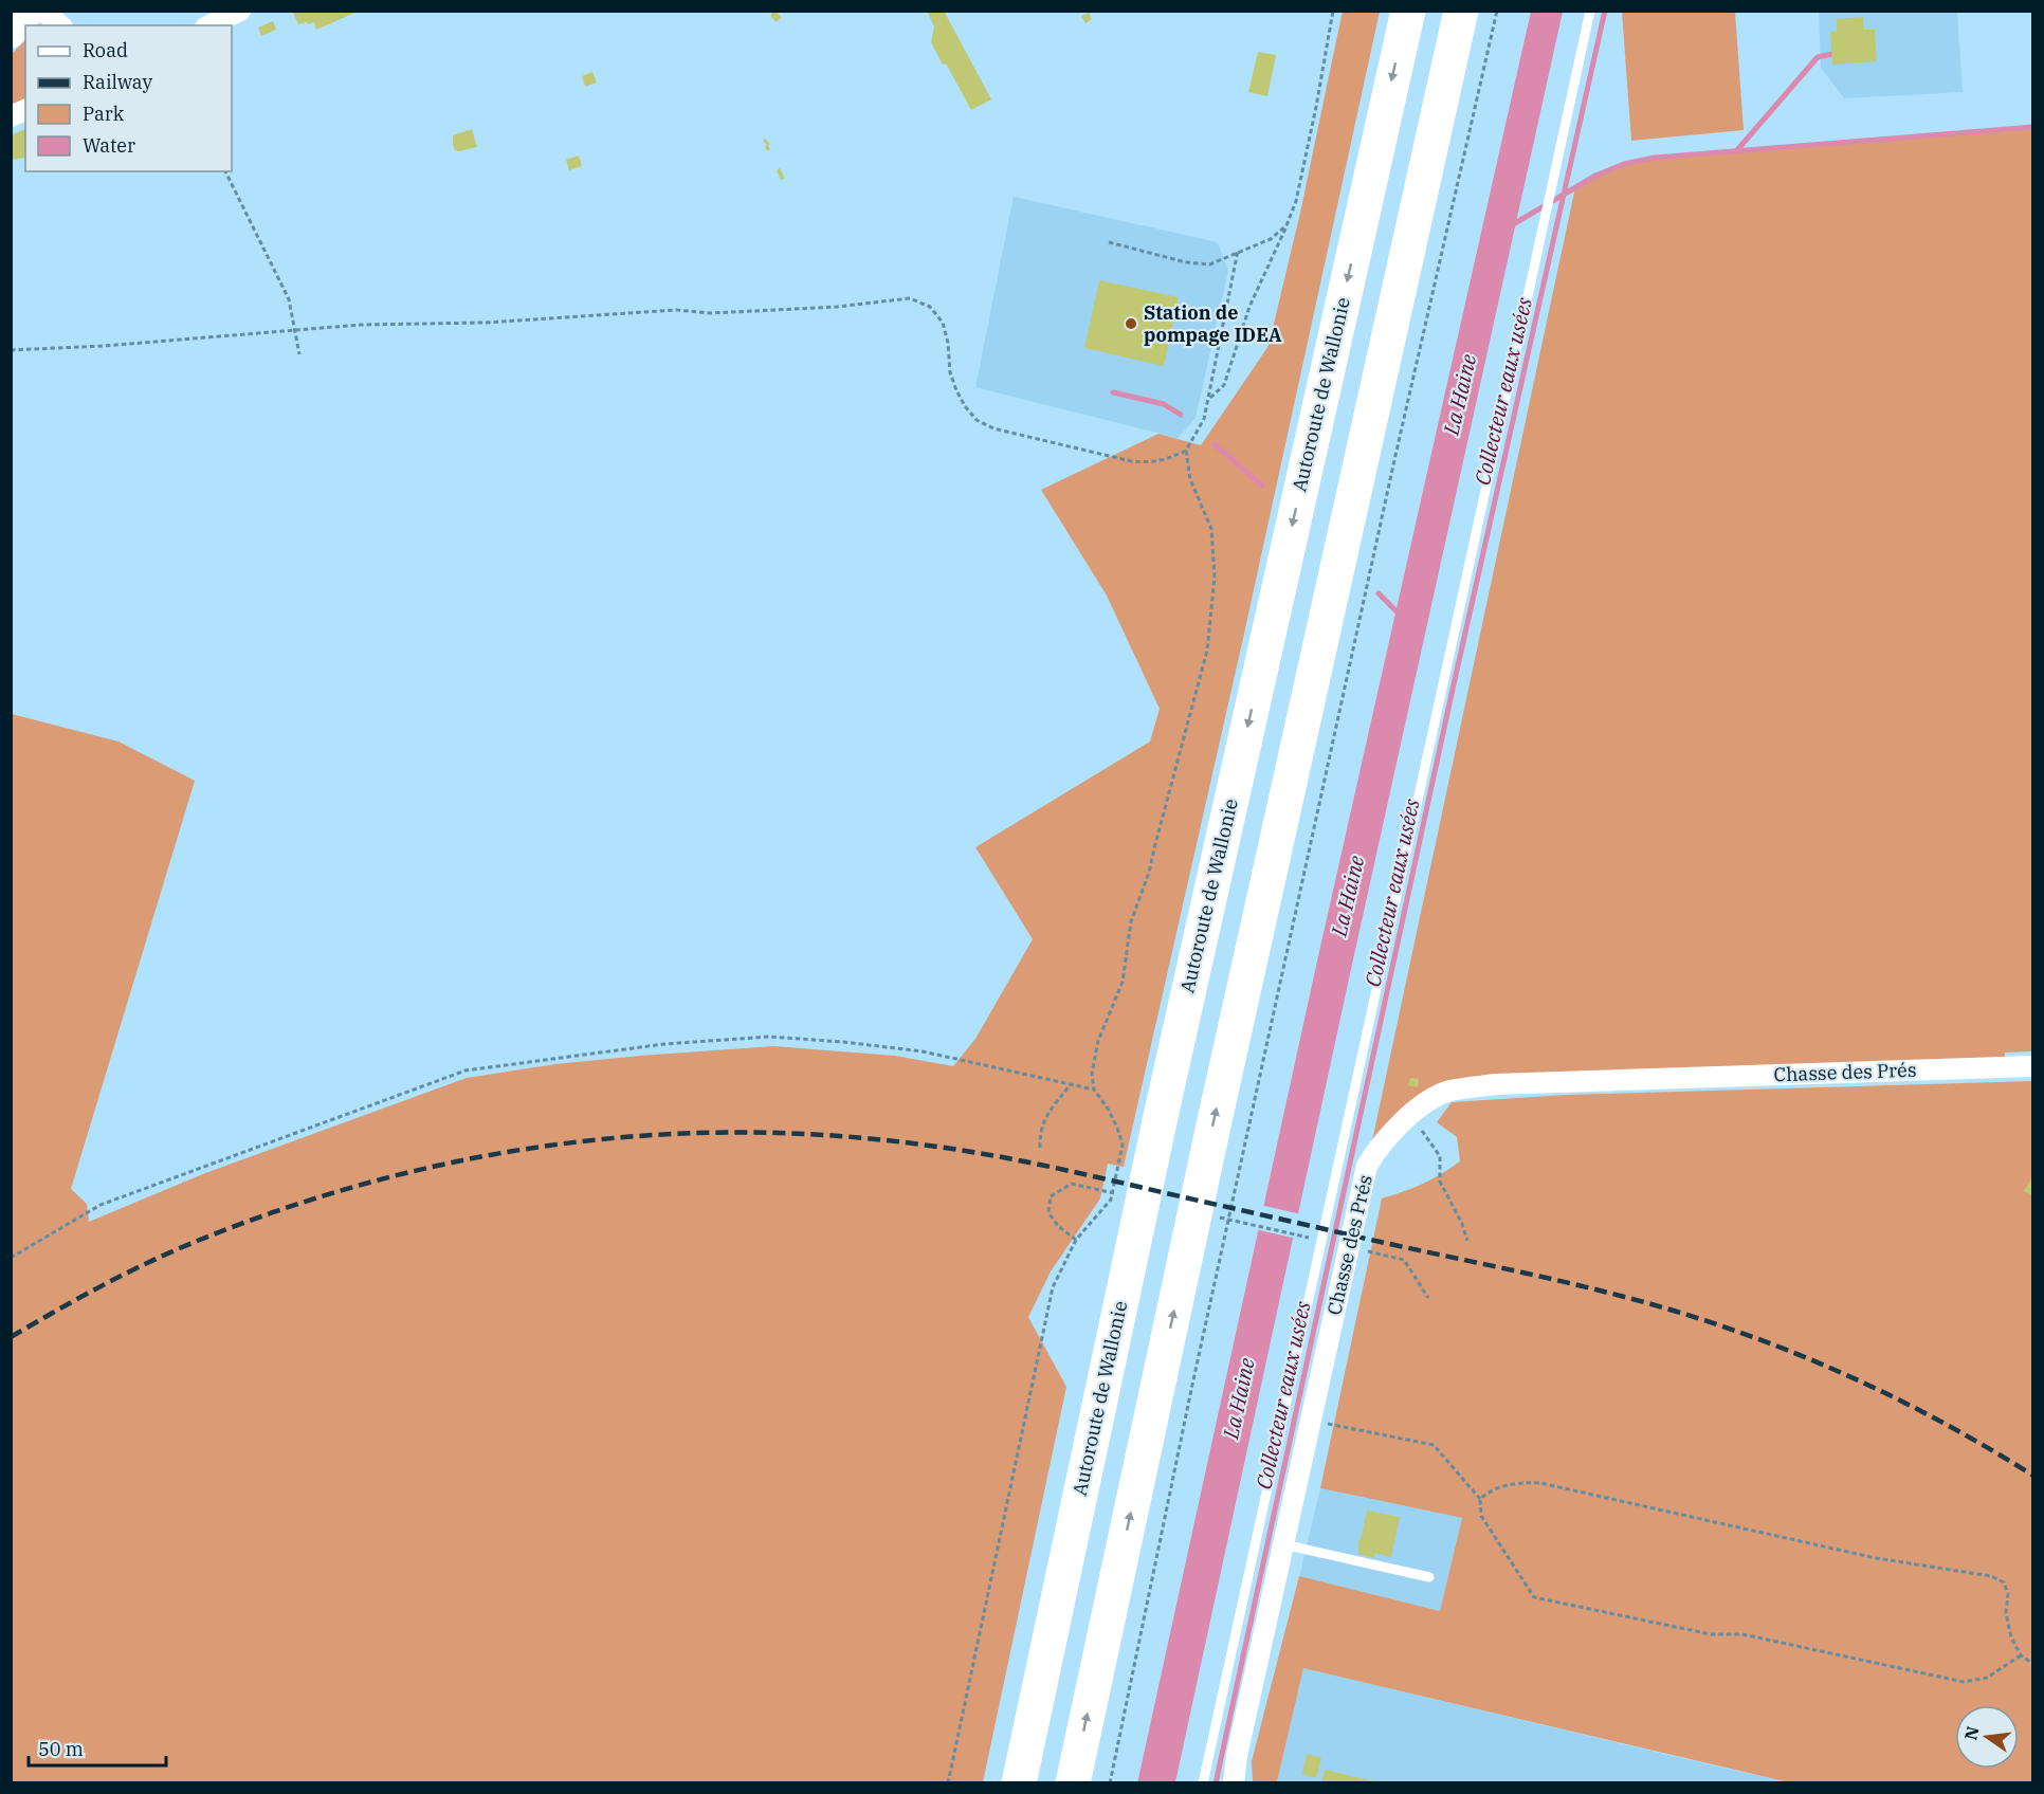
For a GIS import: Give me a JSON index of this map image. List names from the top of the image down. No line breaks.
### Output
{"streets":{"highway":["Autoroute de Wallonie"],"street":["Chasse des Prés"]},"water":["Collecteur eaux usées","La Haine"],"places":["Station de pompage IDEA"],"legend":["Road","Railway","Park","Water"],"scale_bar":"50 m","north":"left"}
